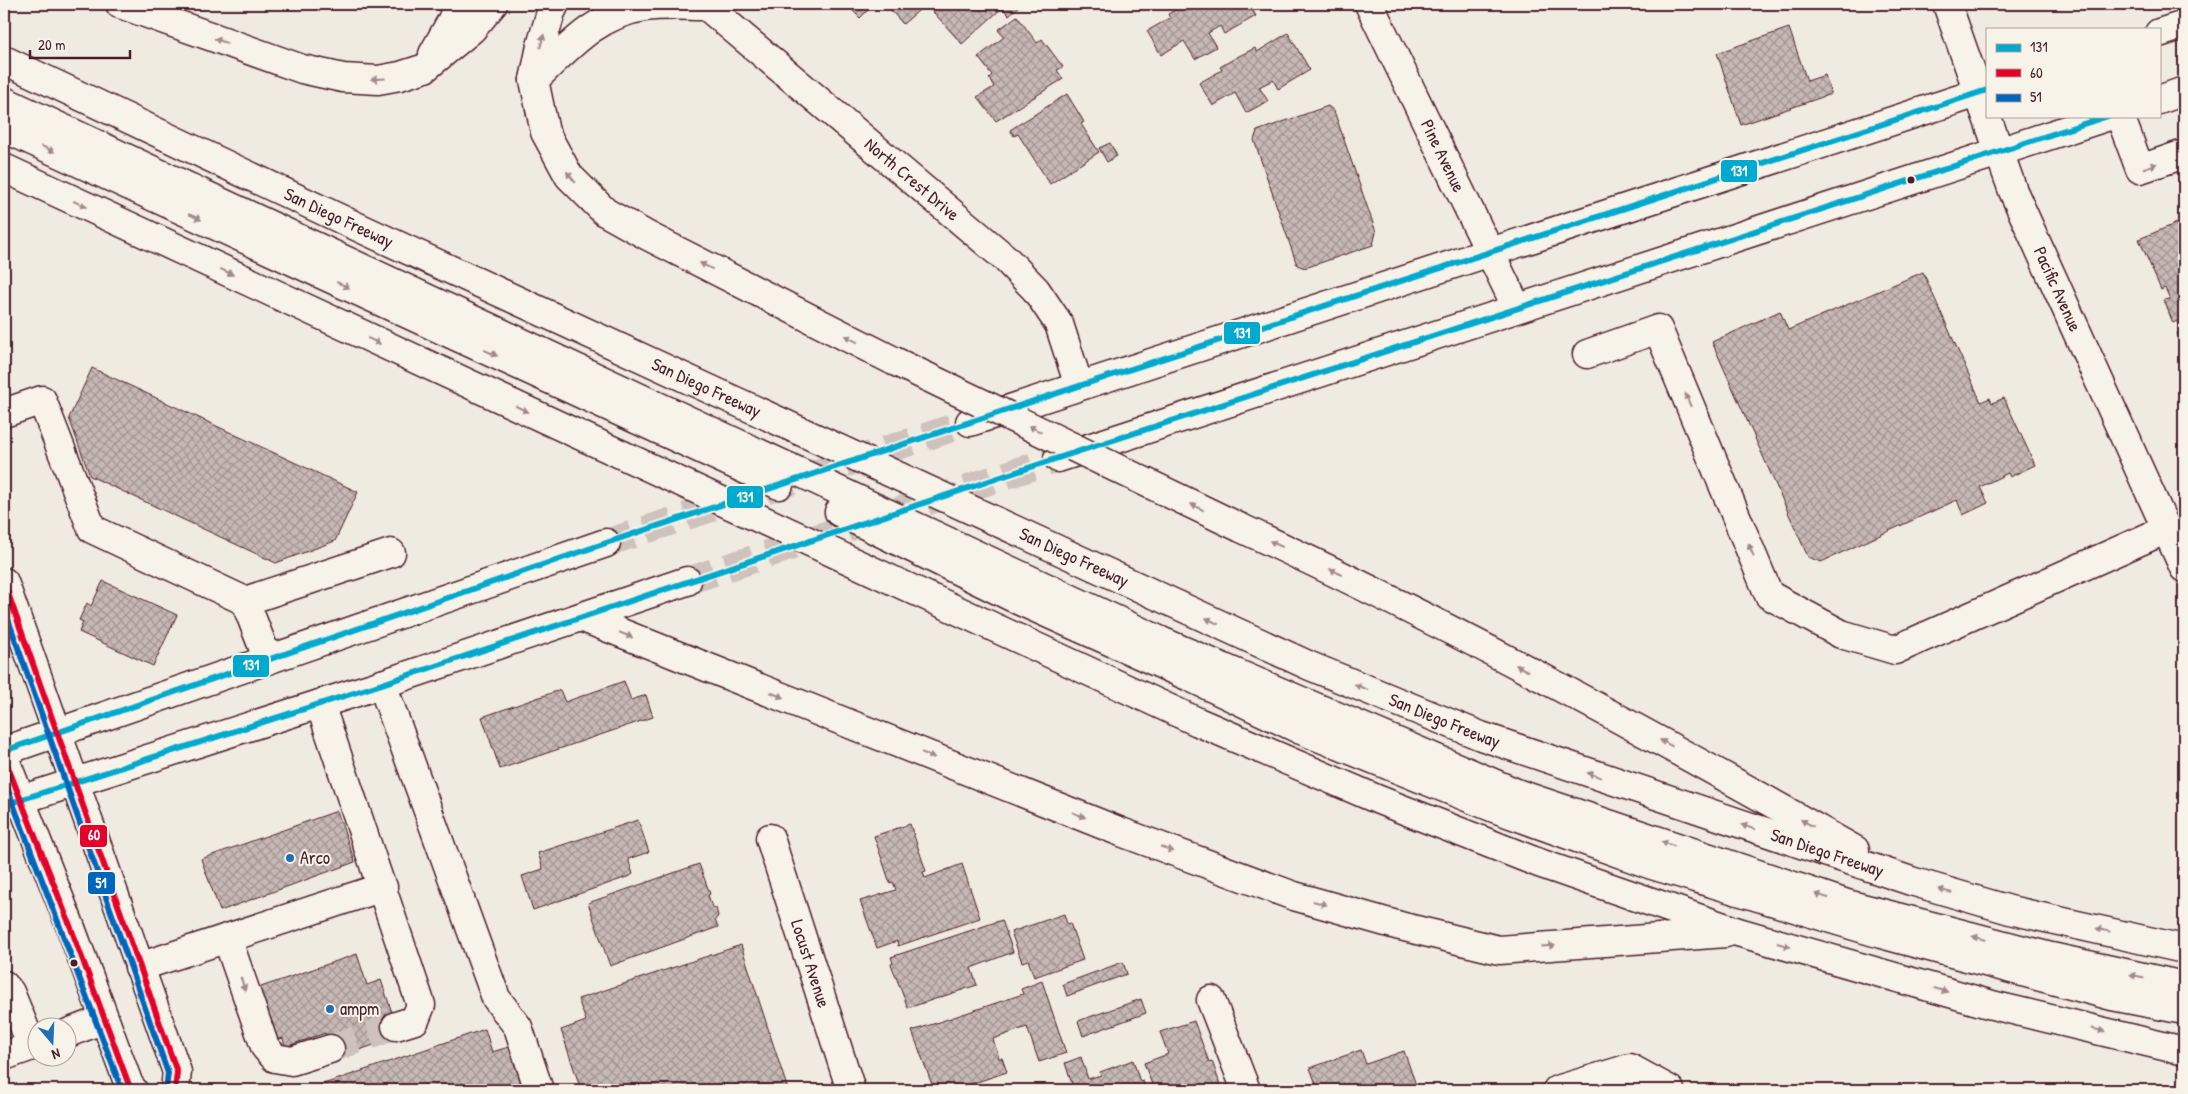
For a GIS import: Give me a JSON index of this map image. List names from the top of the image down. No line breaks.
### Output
{"streets":{"main road":["Pine Avenue","North Crest Drive","San Diego Freeway","Pacific Avenue","Locust Avenue"]},"places":["Arco","ampm"],"lines":["transit line 131","transit line 60","transit line 51"],"legend":["131","60","51"],"scale_bar":"20 m","north":"bottom"}
